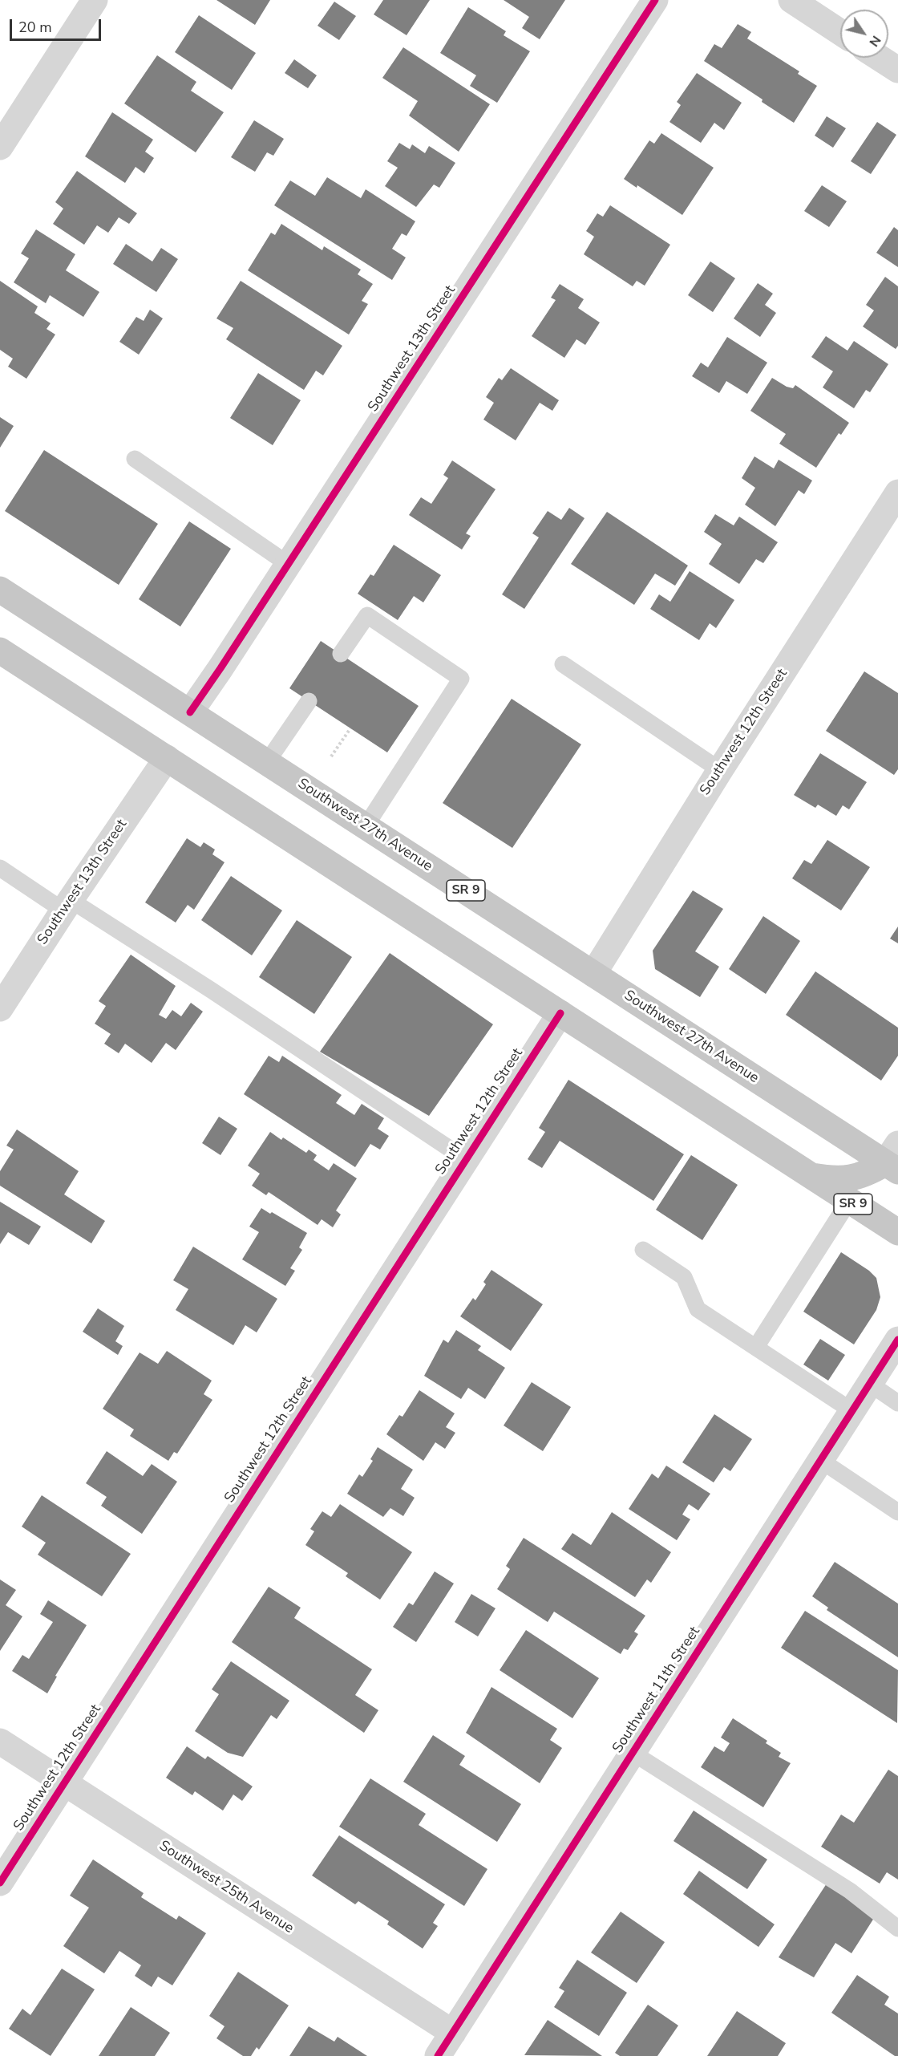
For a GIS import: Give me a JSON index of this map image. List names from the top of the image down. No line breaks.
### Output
{"streets":{"highway":["Southwest 27th Avenue","SR 9"],"street":["Southwest 13th Street","Southwest 12th Street","Southwest 11th Street","Southwest 25th Avenue"]},"crossings":[["Southwest 13th Street","Southwest 27th Avenue"],["Southwest 13th Street","SR 9"],["Southwest 12th Street","Southwest 27th Avenue"],["Southwest 12th Street","SR 9"],["Southwest 12th Street","Southwest 25th Avenue"],["Southwest 11th Street","Southwest 25th Avenue"]],"scale_bar":"20 m","north":"bottom right"}
